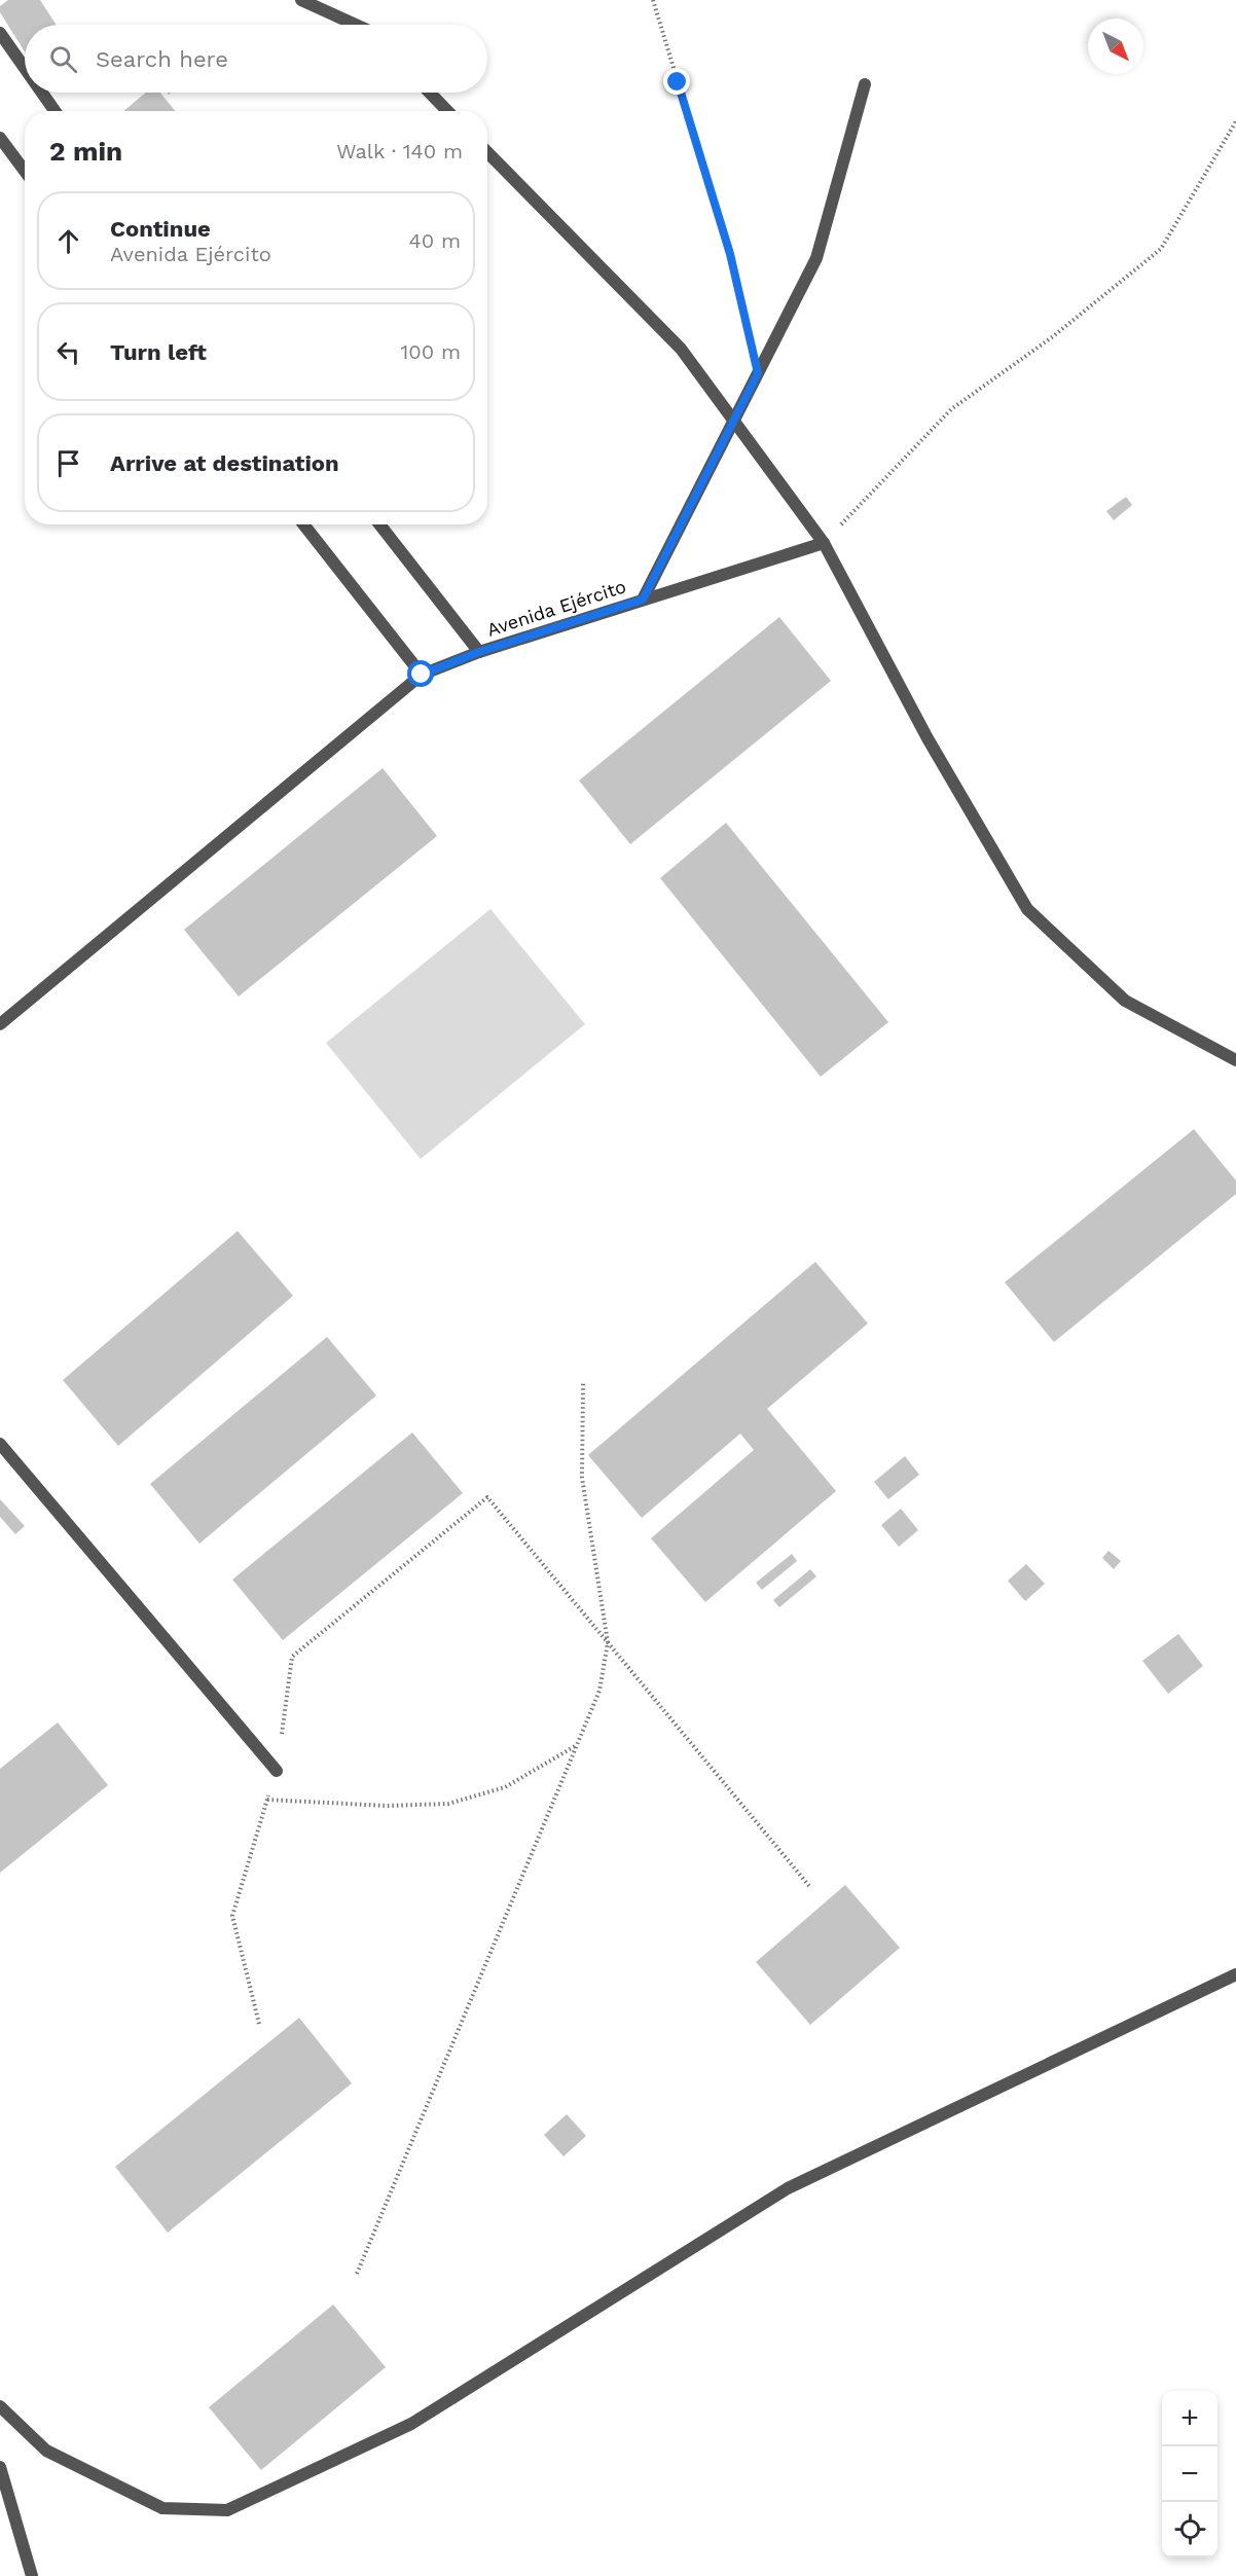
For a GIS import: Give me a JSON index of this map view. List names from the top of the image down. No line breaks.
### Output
{"streets":{"lane":["Avenida Ejército"]},"north":"bottom right","page":{"search":"Search here","heading":["2 min","Walk · 140 m"],"list":[["Continue","Avenida Ejército","40 m"],["Turn left","100 m"],"Arrive at destination"],"map_buttons":["+","−"]}}
